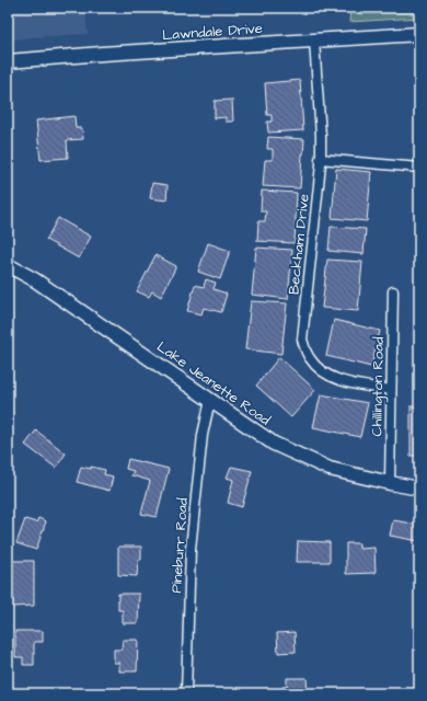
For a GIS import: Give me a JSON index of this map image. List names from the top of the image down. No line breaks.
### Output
{"streets":{"street":["Lawndale Drive","Beckham Drive","Lake Jeanette Road","Chillington Road","Pineburr Road"]},"crossings":[["Lawndale Drive","Beckham Drive"],["Beckham Drive","Chillington Road"],["Lake Jeanette Road","Chillington Road"],["Lake Jeanette Road","Pineburr Road"]]}
